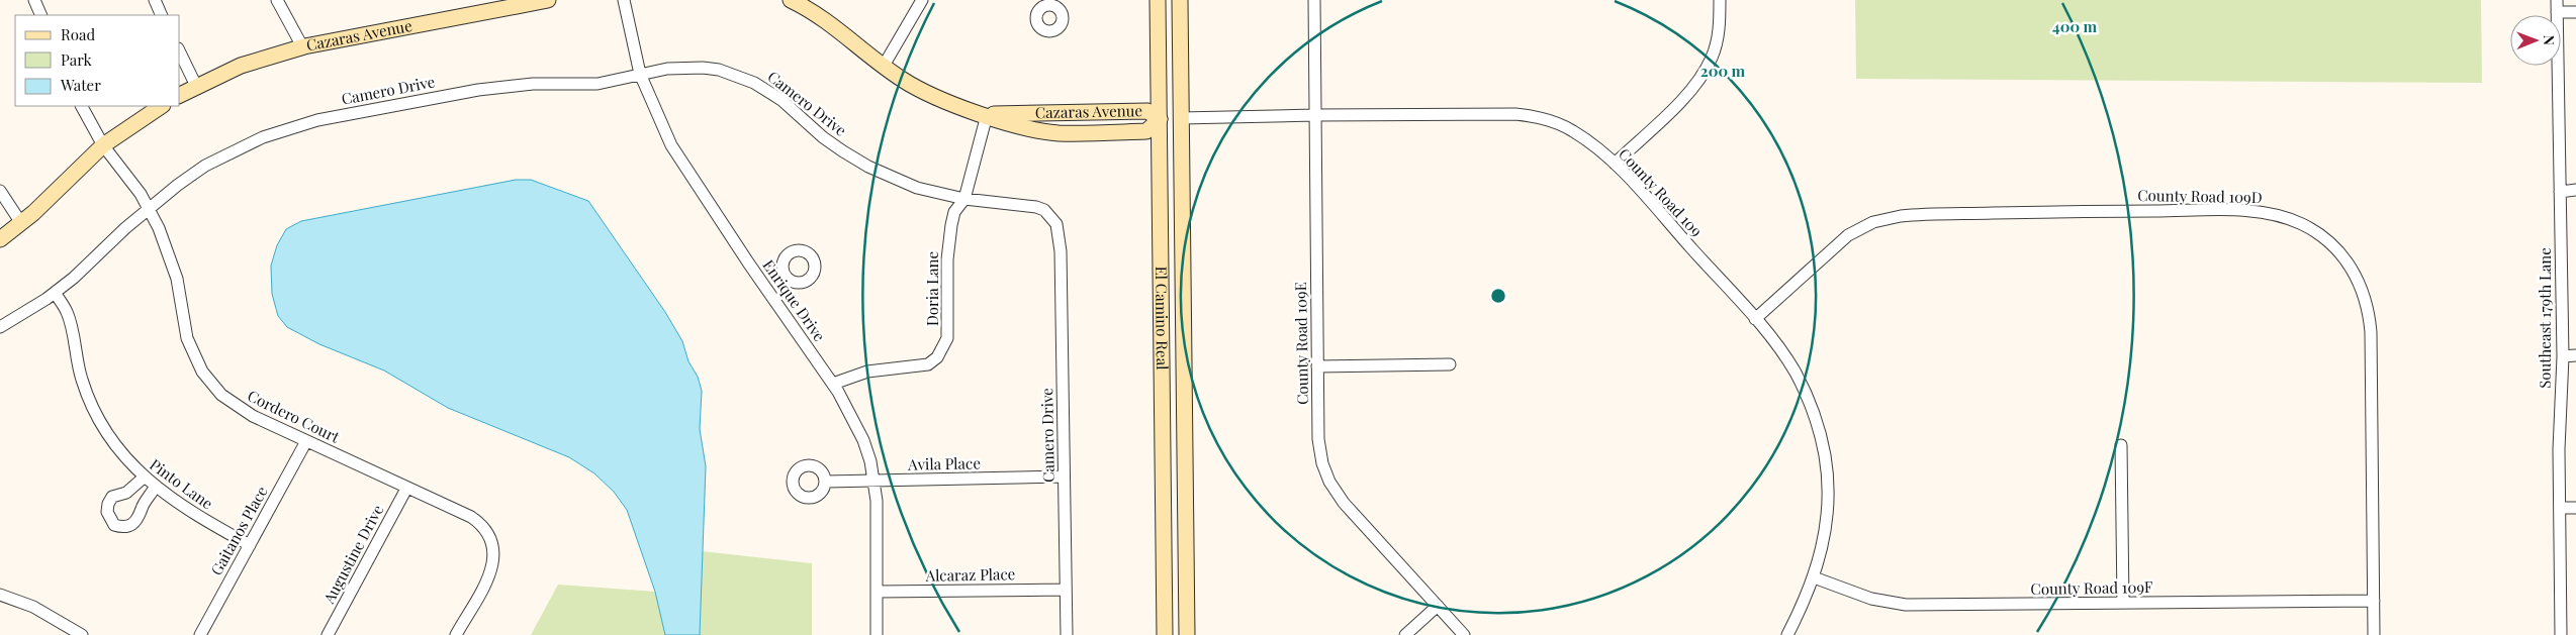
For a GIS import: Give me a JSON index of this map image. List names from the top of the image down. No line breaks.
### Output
{"streets":{"main road":["Cazaras Avenue","El Camino Real"],"street":["Camero Drive","County Road 109","County Road 109D","Doria Lane","Enrique Drive","Southeast 179th Lane","County Road 109E","Cordero Court","Avila Place","Pinto Lane","Gaitanos Place","Augustine Drive","Alcaraz Place","County Road 109F"]},"crossings":[["Cazaras Avenue","Doria Lane"],["Cazaras Avenue","El Camino Real"],["Camero Drive","Doria Lane"],["Camero Drive","Enrique Drive"],["Camero Drive","Cordero Court"],["Camero Drive","Avila Place"],["Camero Drive","Pinto Lane"],["Camero Drive","Alcaraz Place"],["County Road 109","County Road 109D"],["County Road 109","El Camino Real"],["County Road 109","County Road 109E"],["County Road 109","County Road 109F"],["County Road 109D","County Road 109F"],["Doria Lane","Enrique Drive"],["Enrique Drive","Avila Place"],["Enrique Drive","Alcaraz Place"],["Cordero Court","Gaitanos Place"],["Cordero Court","Augustine Drive"],["Pinto Lane","Gaitanos Place"]],"legend":["Road","Park","Water"],"north":"right","rings":["400 m","200 m"]}
